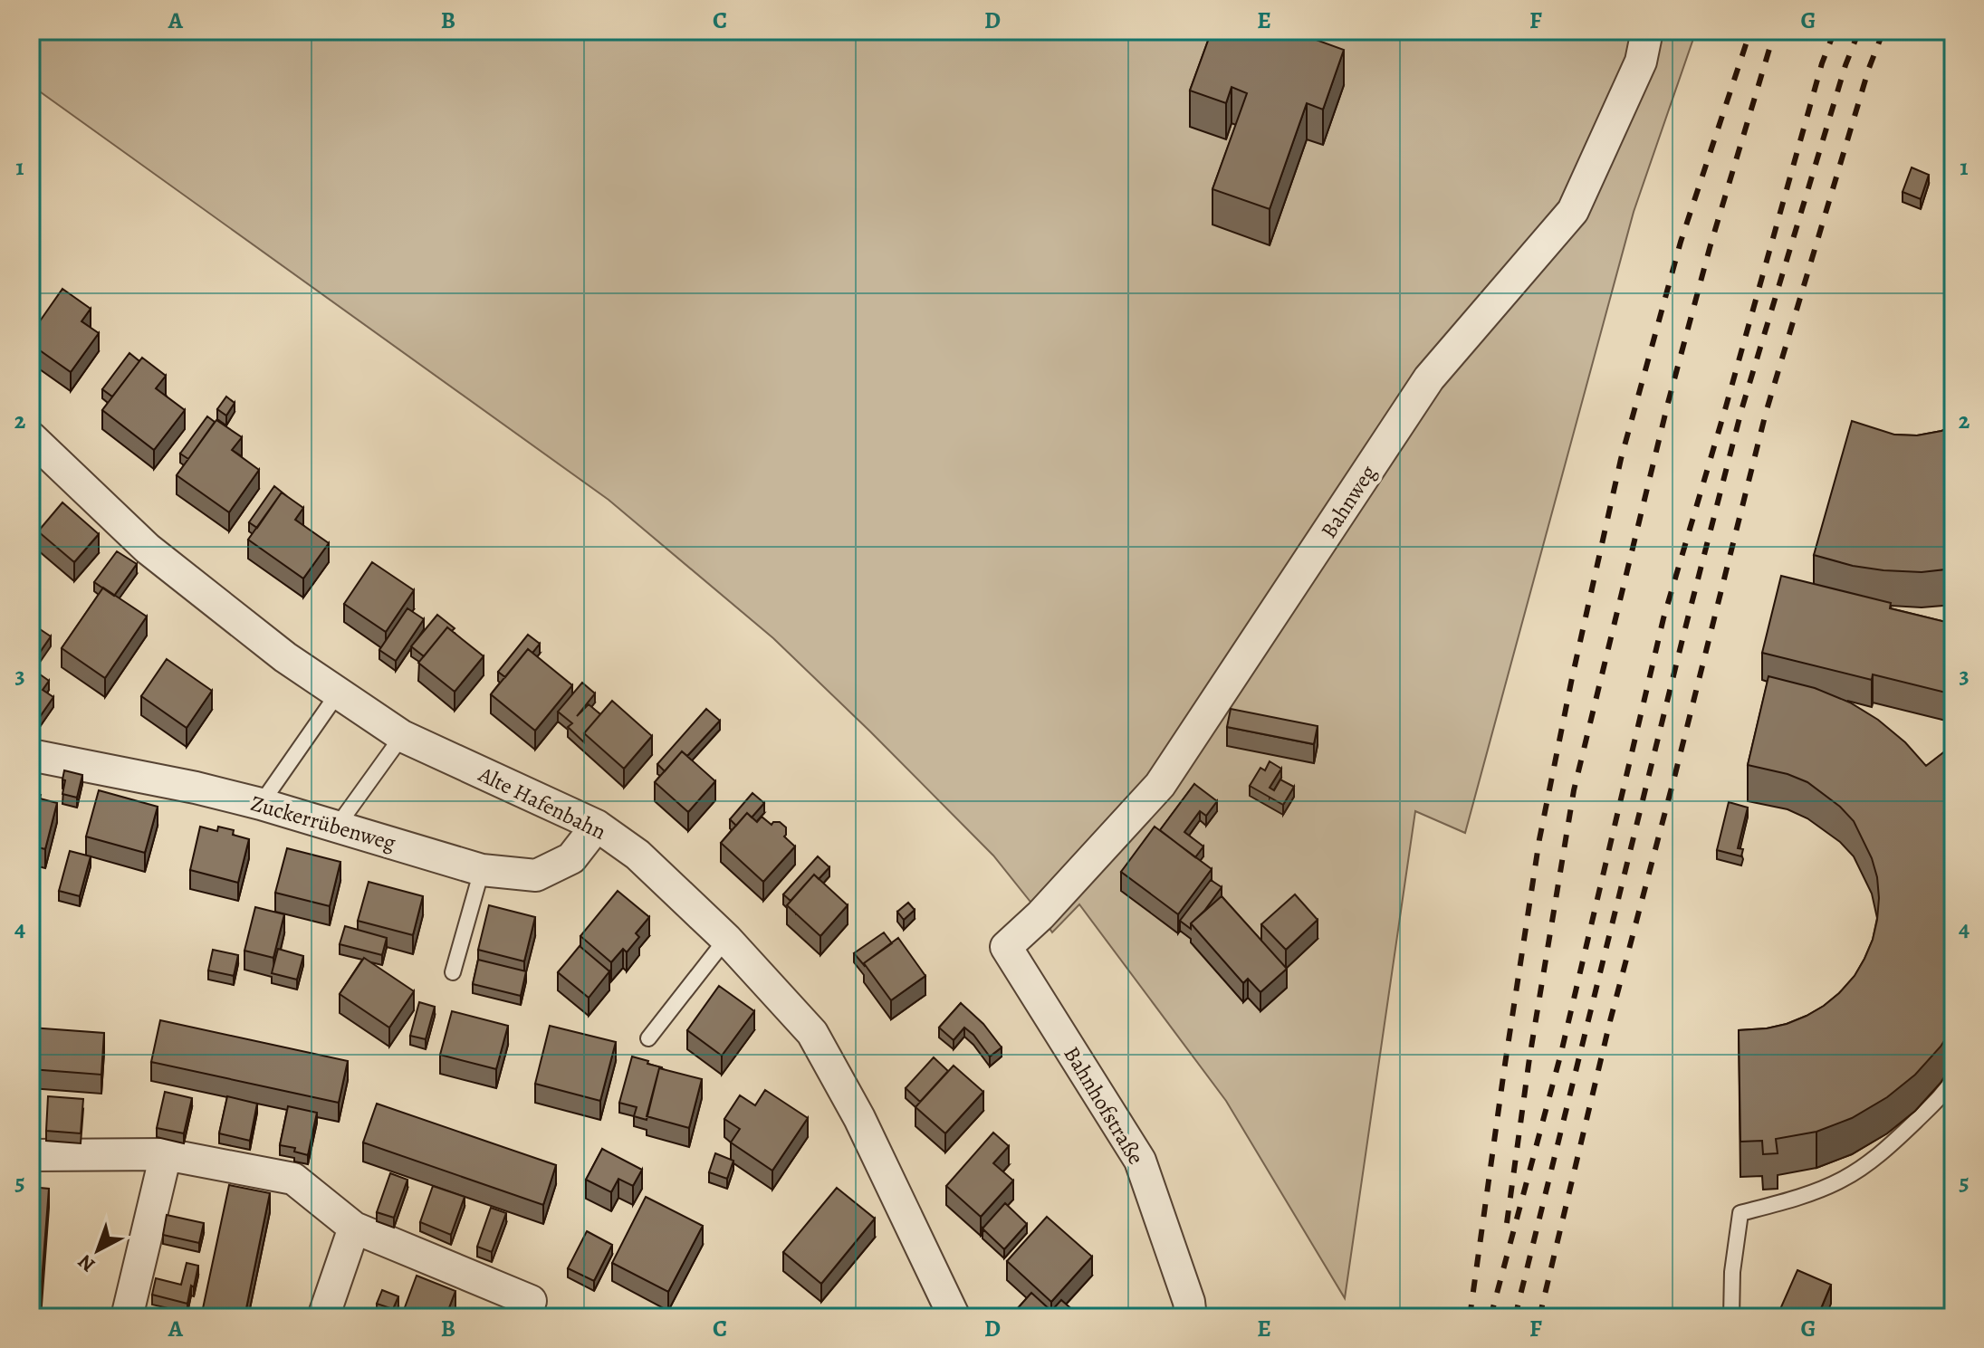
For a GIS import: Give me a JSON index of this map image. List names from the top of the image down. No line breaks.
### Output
{"streets":{"street":["Bahnweg","Alte Hafenbahn","Zuckerrübenweg","Bahnhofstraße"]},"crossings":[["Bahnweg","Bahnhofstraße"],["Alte Hafenbahn","Zuckerrübenweg"]],"north":"bottom left","grid":{"columns":["A","B","C","D","E","F","G"],"rows":["1","2","3","4","5"]}}
